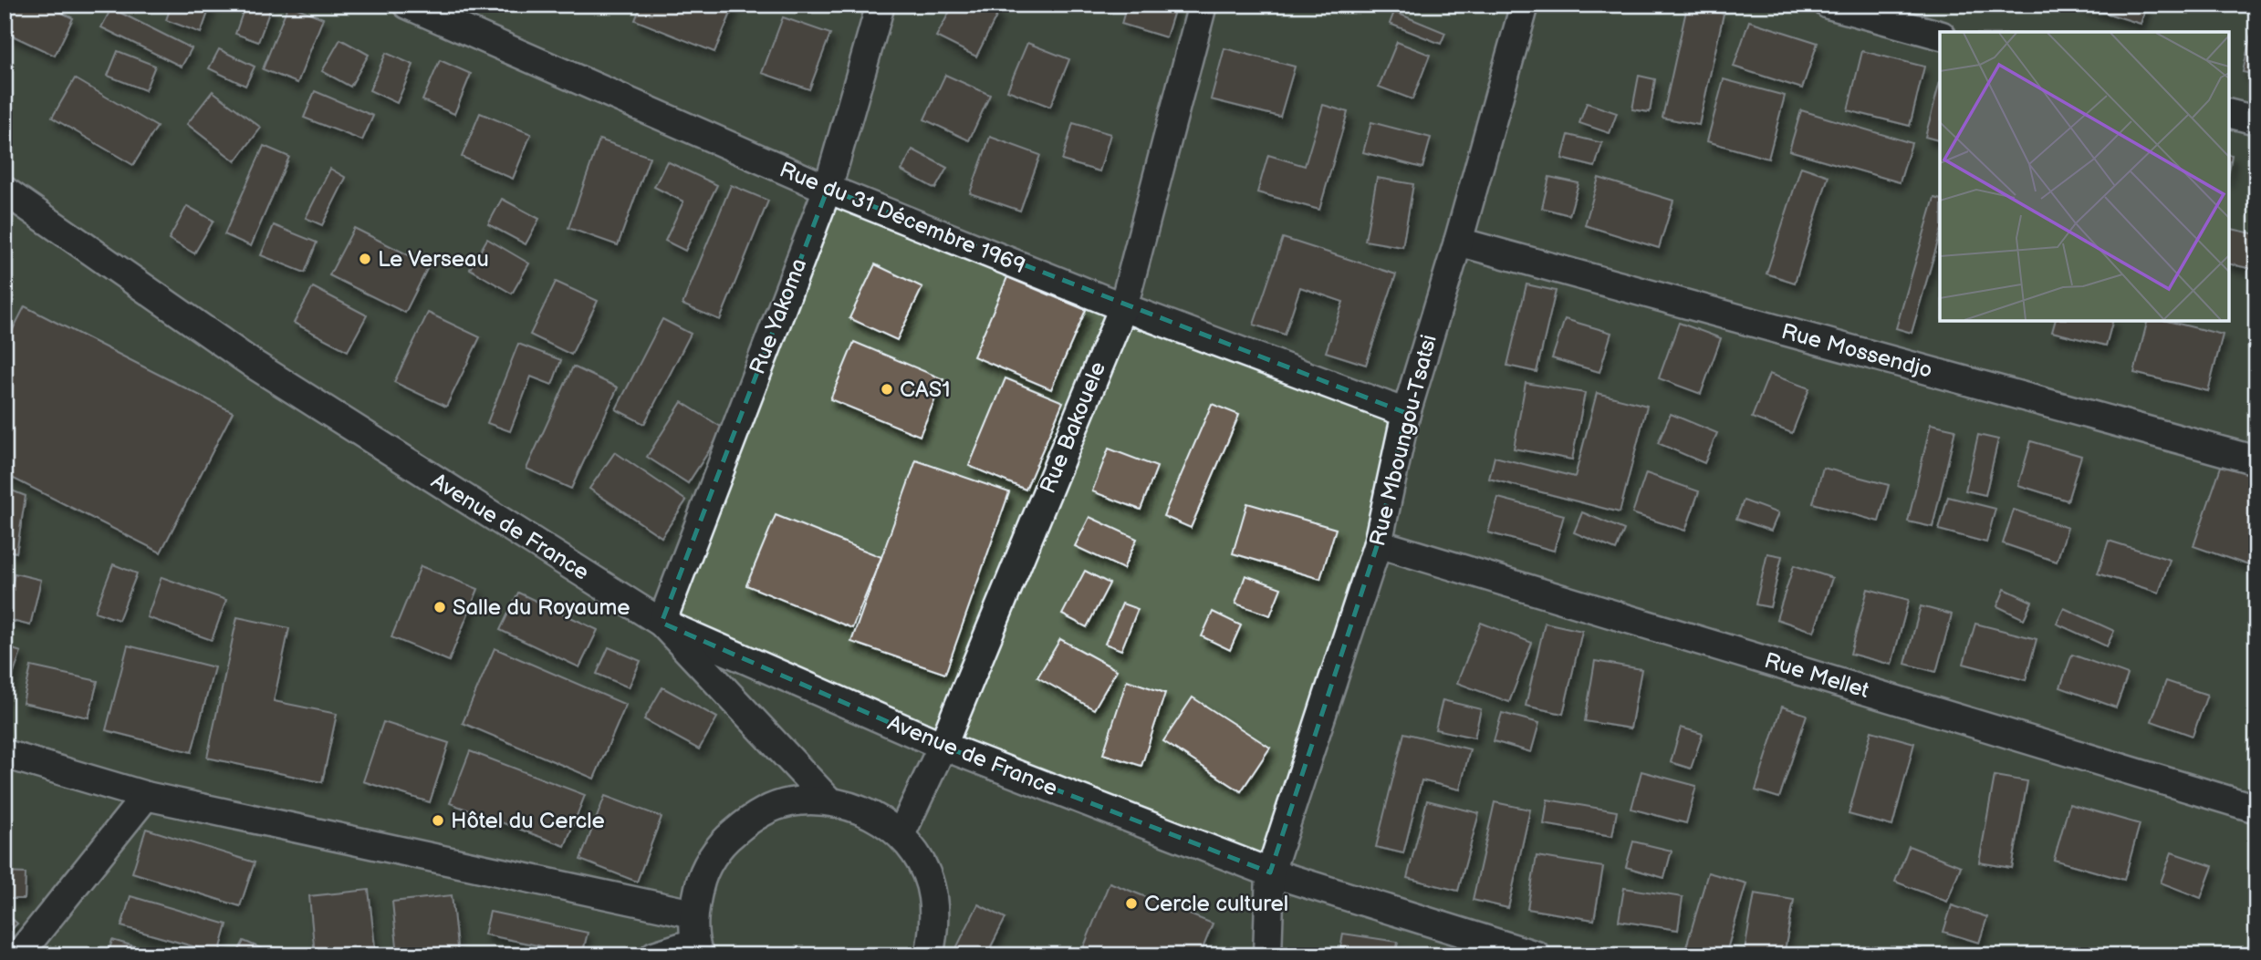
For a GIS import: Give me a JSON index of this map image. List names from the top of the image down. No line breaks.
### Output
{"streets":{"street":["Rue du 31 Décembre 1969","Rue Yakoma","Rue Mossendjo","Rue Bakouele","Rue Mboungou-Tsatsi","Avenue de France","Rue Mellet"]},"crossings":[["Rue du 31 Décembre 1969","Rue Yakoma"],["Rue du 31 Décembre 1969","Rue Bakouele"],["Rue du 31 Décembre 1969","Rue Mboungou-Tsatsi"],["Rue Yakoma","Avenue de France"],["Rue Mossendjo","Rue Mboungou-Tsatsi"],["Rue Bakouele","Avenue de France"],["Rue Mboungou-Tsatsi","Avenue de France"],["Rue Mboungou-Tsatsi","Rue Mellet"]],"places":["Le Verseau","CAS1","Salle du Royaume","Hôtel du Cercle","Cercle culturel"]}
